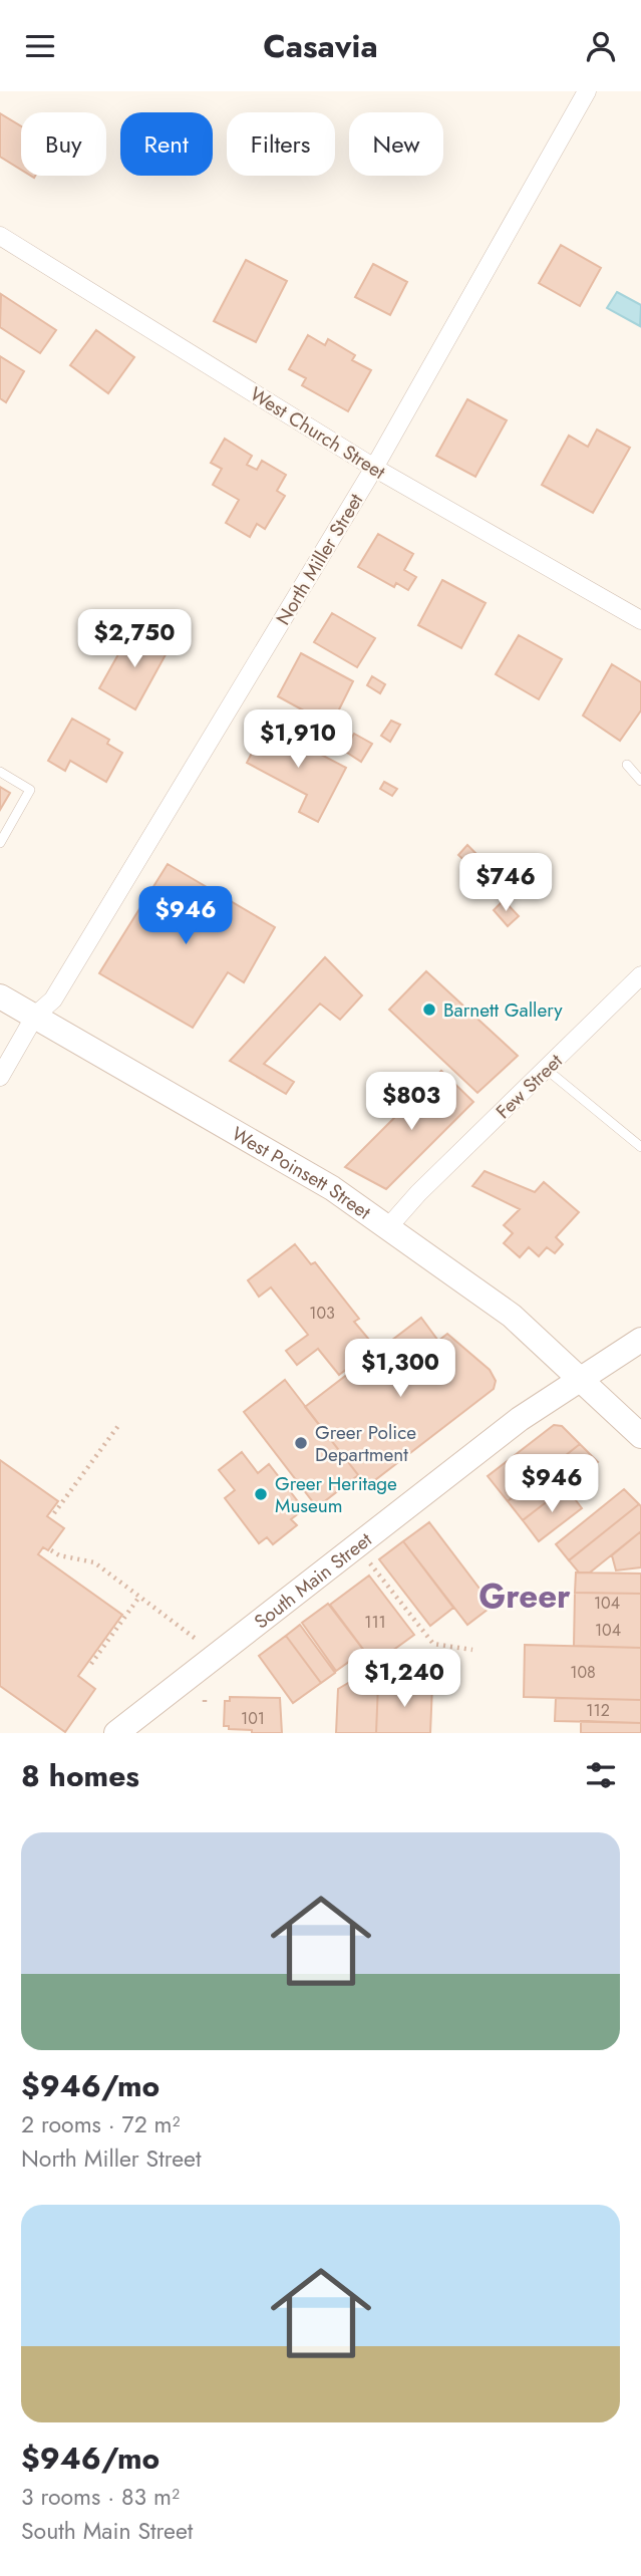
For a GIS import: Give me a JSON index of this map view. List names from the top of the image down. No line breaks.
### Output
{"streets":{"main road":["West Poinsett Street","South Main Street"],"street":["West Church Street","North Miller Street","Few Street"]},"crossings":[["West Church Street","North Miller Street"],["North Miller Street","West Poinsett Street"],["Few Street","West Poinsett Street"],["West Poinsett Street","South Main Street"]],"districts":["Greer"],"places":["Barnett Gallery","Greer Police Department","Greer Heritage Museum"],"house_numbers":["103","104","111","104","108","112","101"],"page":{"header":"Casavia","chip":["Buy","Rent","Filters","New"],"price":["$2,750","$1,910","$746","$946","$803","$1,300","$946","$1,240"],"heading":"8 homes","list":[{"name":"$946/mo","note":"2 rooms · 72 m² · North Miller Street"},{"name":"$946/mo","note":"3 rooms · 83 m² · South Main Street"}]}}
